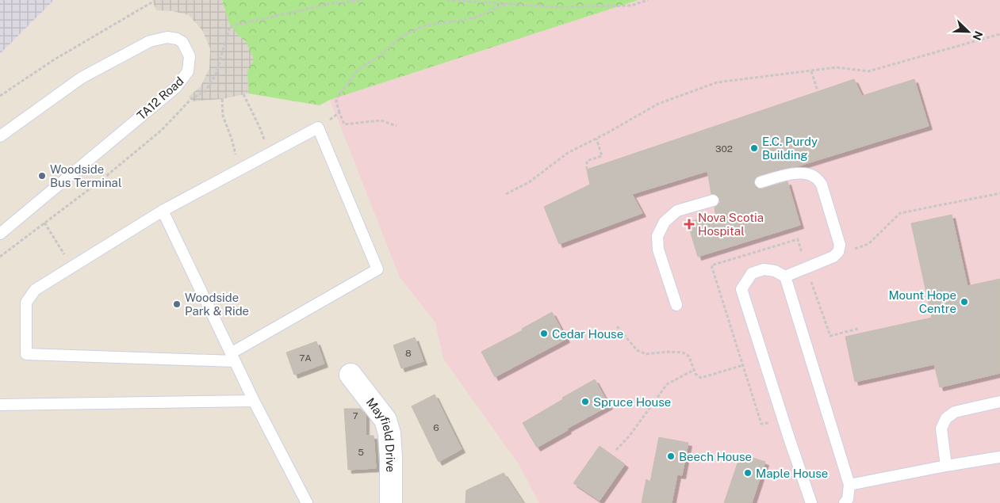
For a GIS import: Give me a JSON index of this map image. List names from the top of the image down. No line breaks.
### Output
{"streets":{"street":["Mayfield Drive"],"lane":["TA12 Road"]},"places":{"other":["E.C. Purdy Building","Woodside Bus Terminal","Mount Hope Centre","Woodside Park & Ride","Cedar House","Spruce House","Beech House","Maple House"],"health":["Nova Scotia Hospital"]},"house_numbers":["302","8","7A","7","6","5"],"north":"bottom right"}
